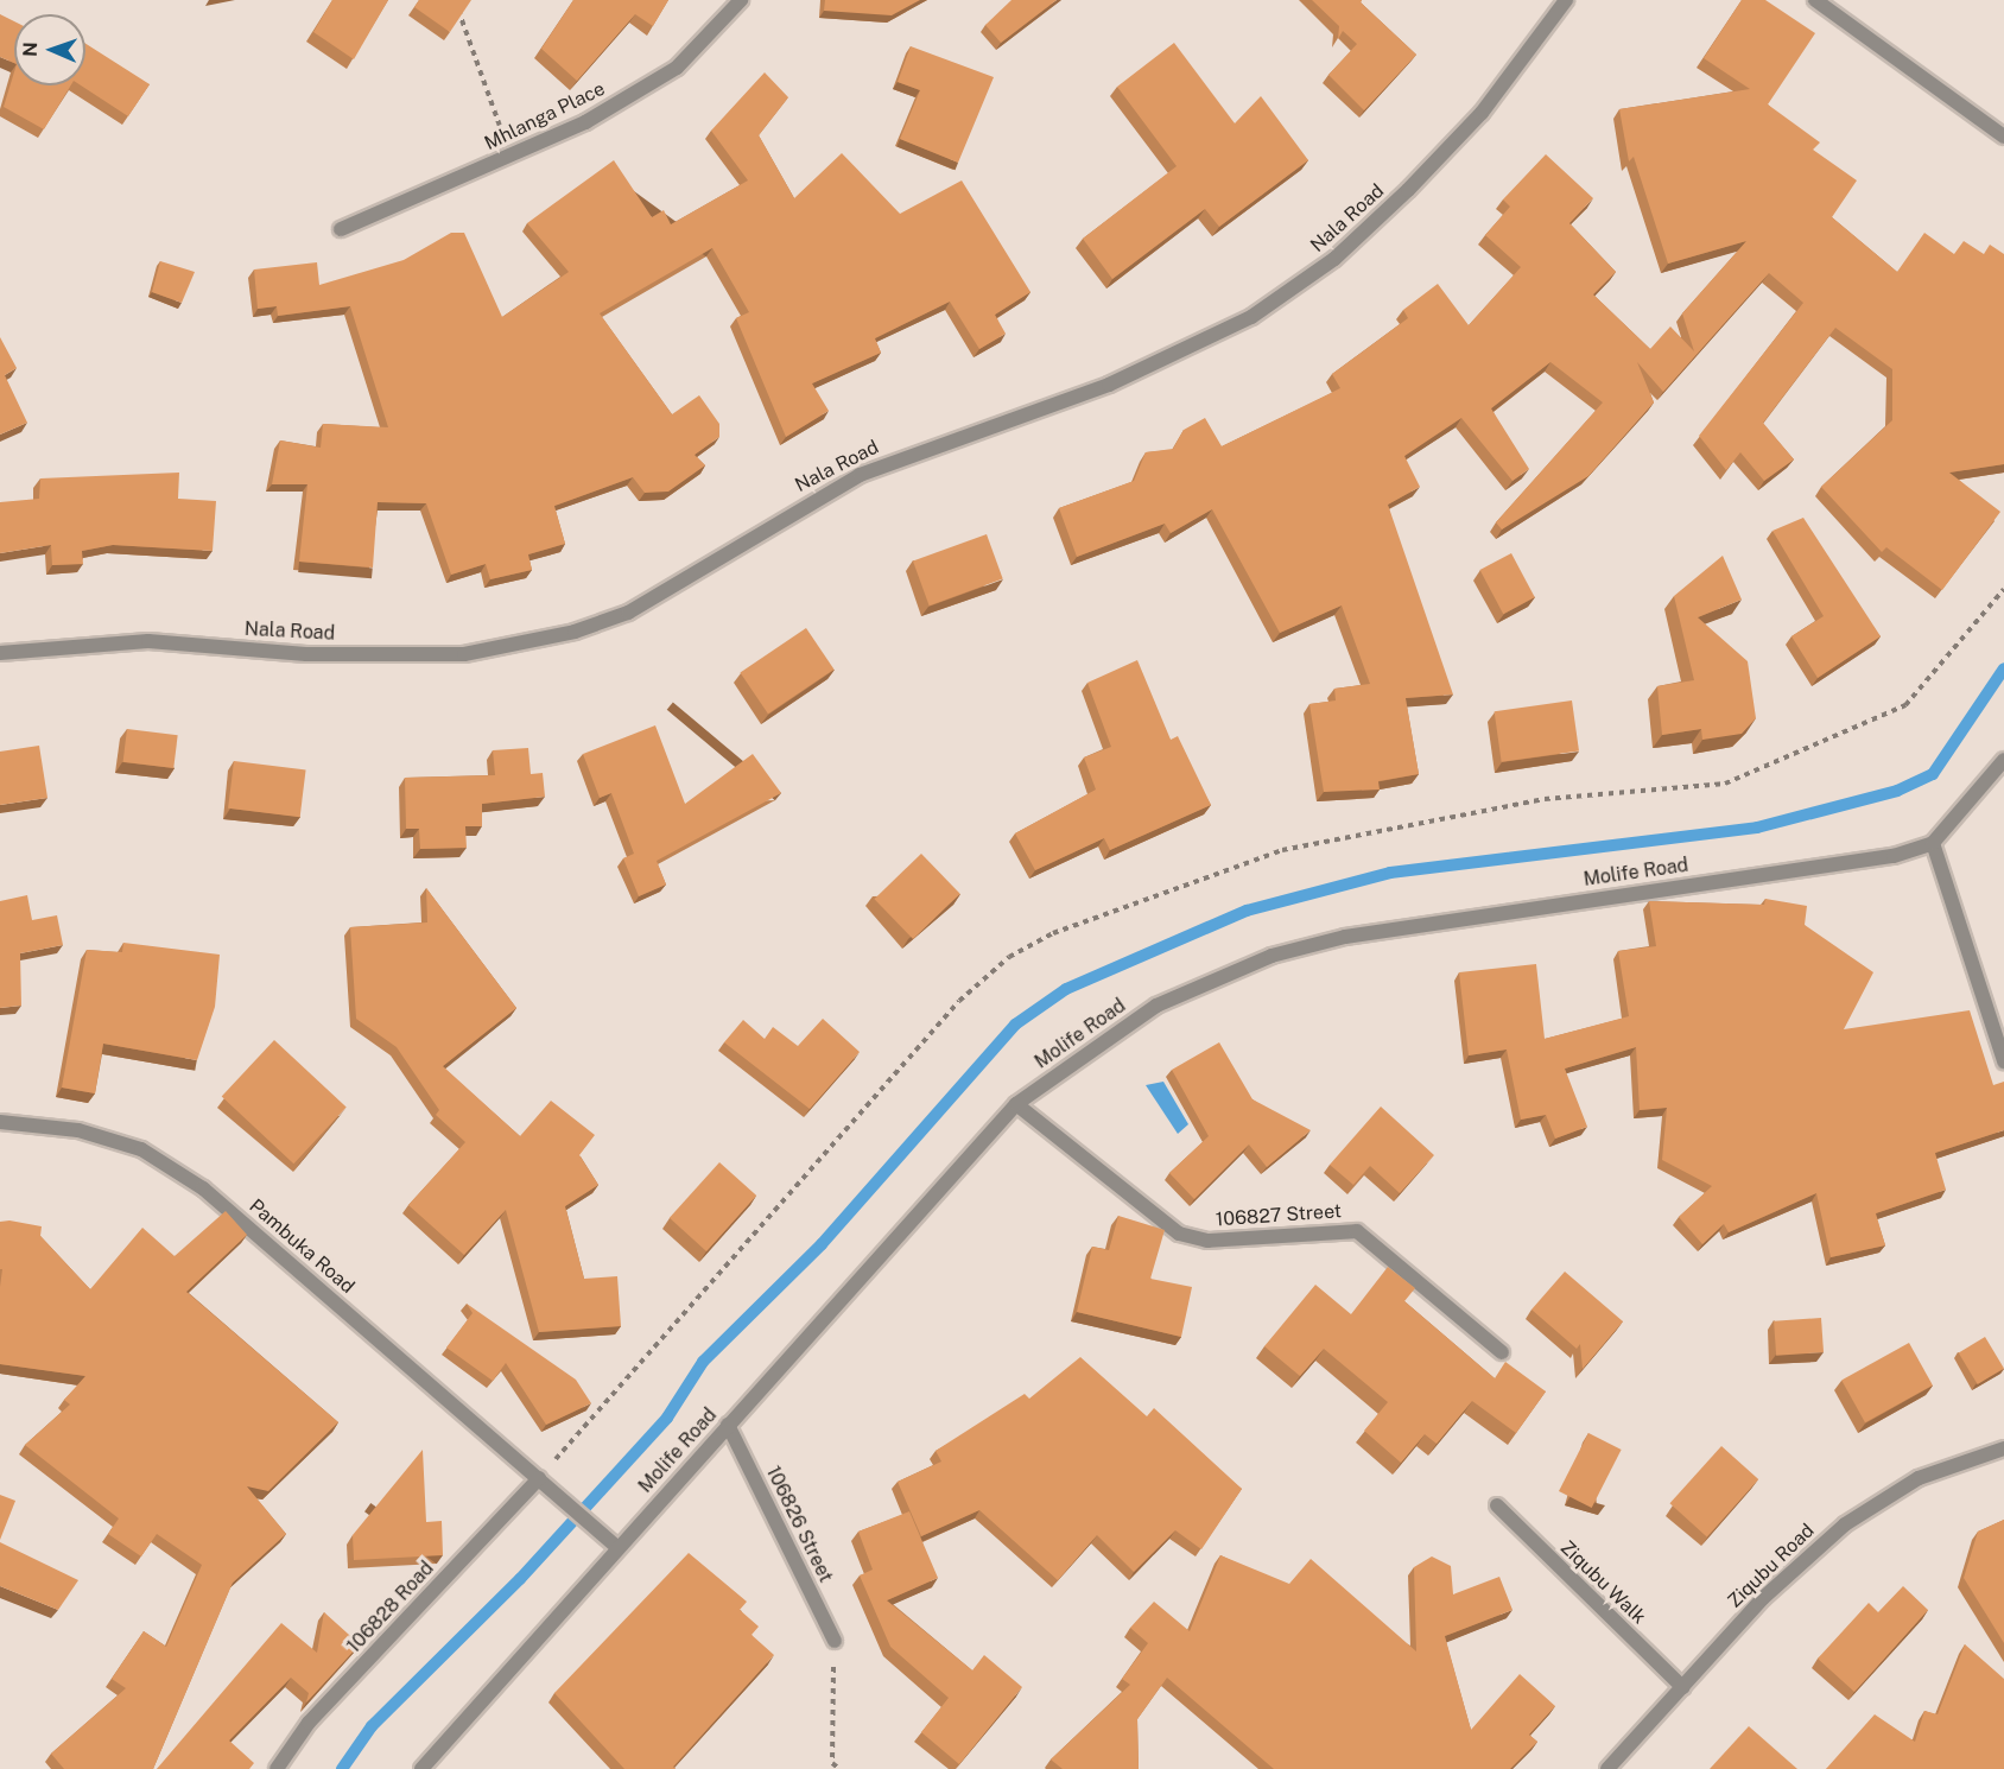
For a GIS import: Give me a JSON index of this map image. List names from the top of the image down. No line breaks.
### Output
{"streets":{"street":["Mhlanga Place","Nala Road","Molife Road","106827 Street","Pambuka Road","106826 Street","Ziqubu Road","Ziqubu Walk","106828 Road"]},"crossings":[["Molife Road","106827 Street"],["Molife Road","Pambuka Road"],["Molife Road","106826 Street"],["Pambuka Road","106828 Road"],["Ziqubu Road","Ziqubu Walk"]],"north":"left"}
